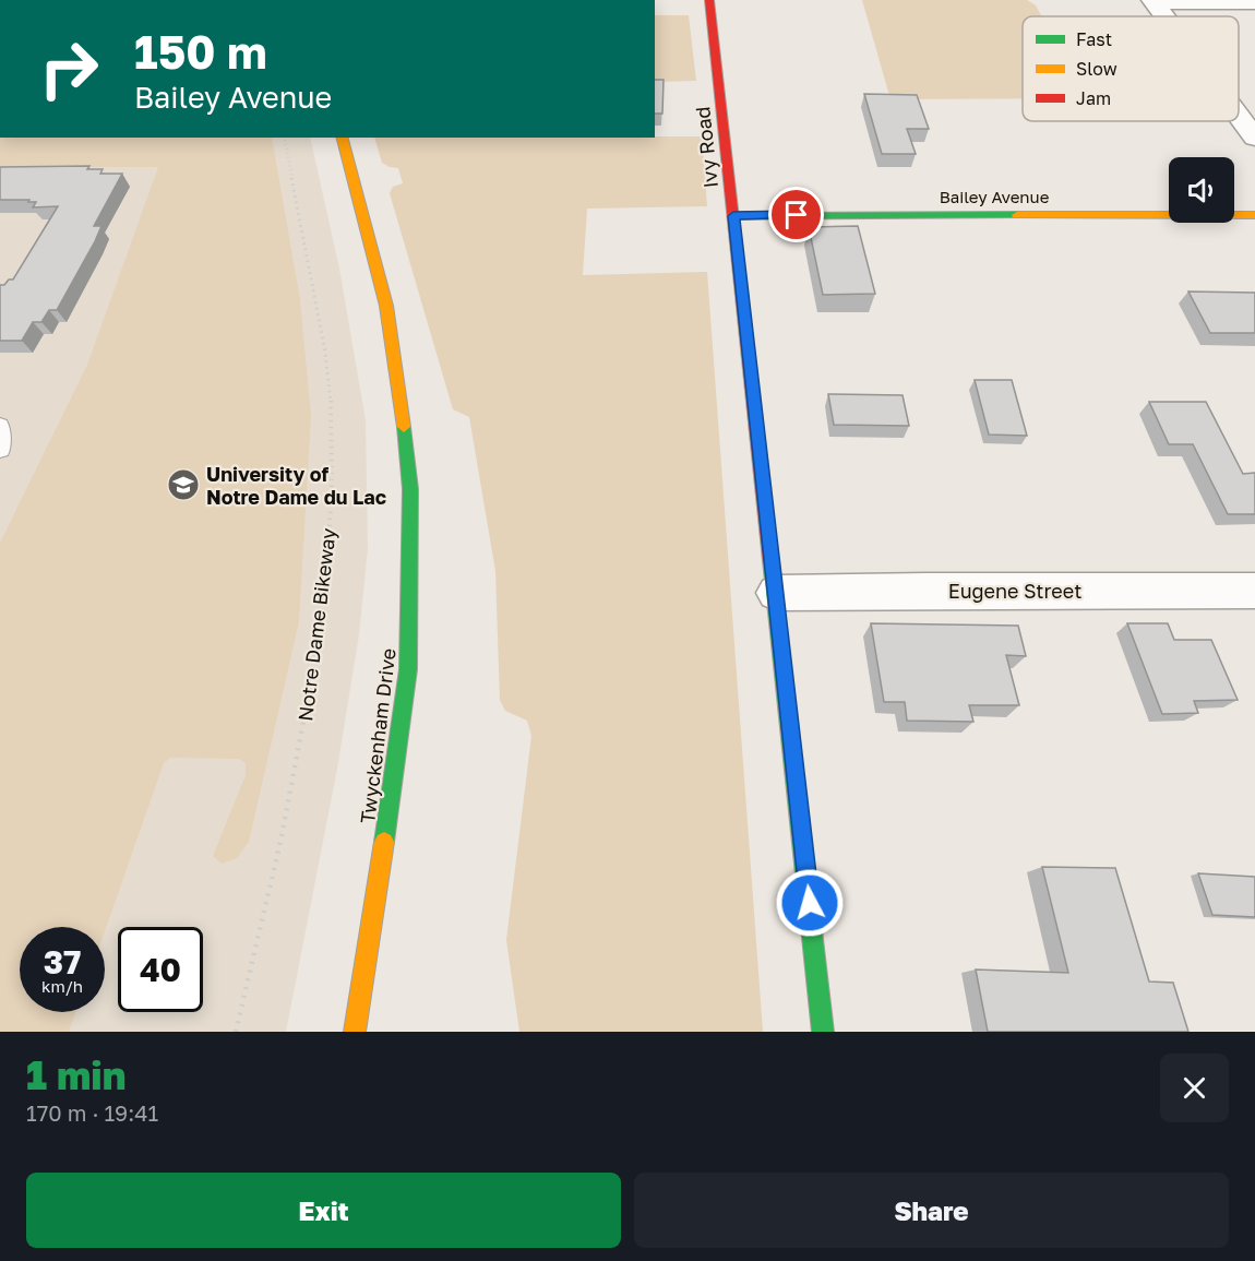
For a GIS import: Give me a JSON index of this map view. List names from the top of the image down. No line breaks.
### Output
{"streets":{"street":["Ivy Road","Bailey Avenue","Eugene Street","Twyckenham Drive"],"path":["Notre Dame Bikeway"]},"crossings":[["Ivy Road","Bailey Avenue"],["Ivy Road","Eugene Street"]],"places":{"school or university":["University of Notre Dame du Lac"]},"legend":["Fast","Slow","Jam"],"page":{"turn":["150 m","Bailey Avenue"],"speed":"37 km/h","limit":"40","heading":["1 min","170 m · 19:41"],"buttons":["Exit","Share"]}}
